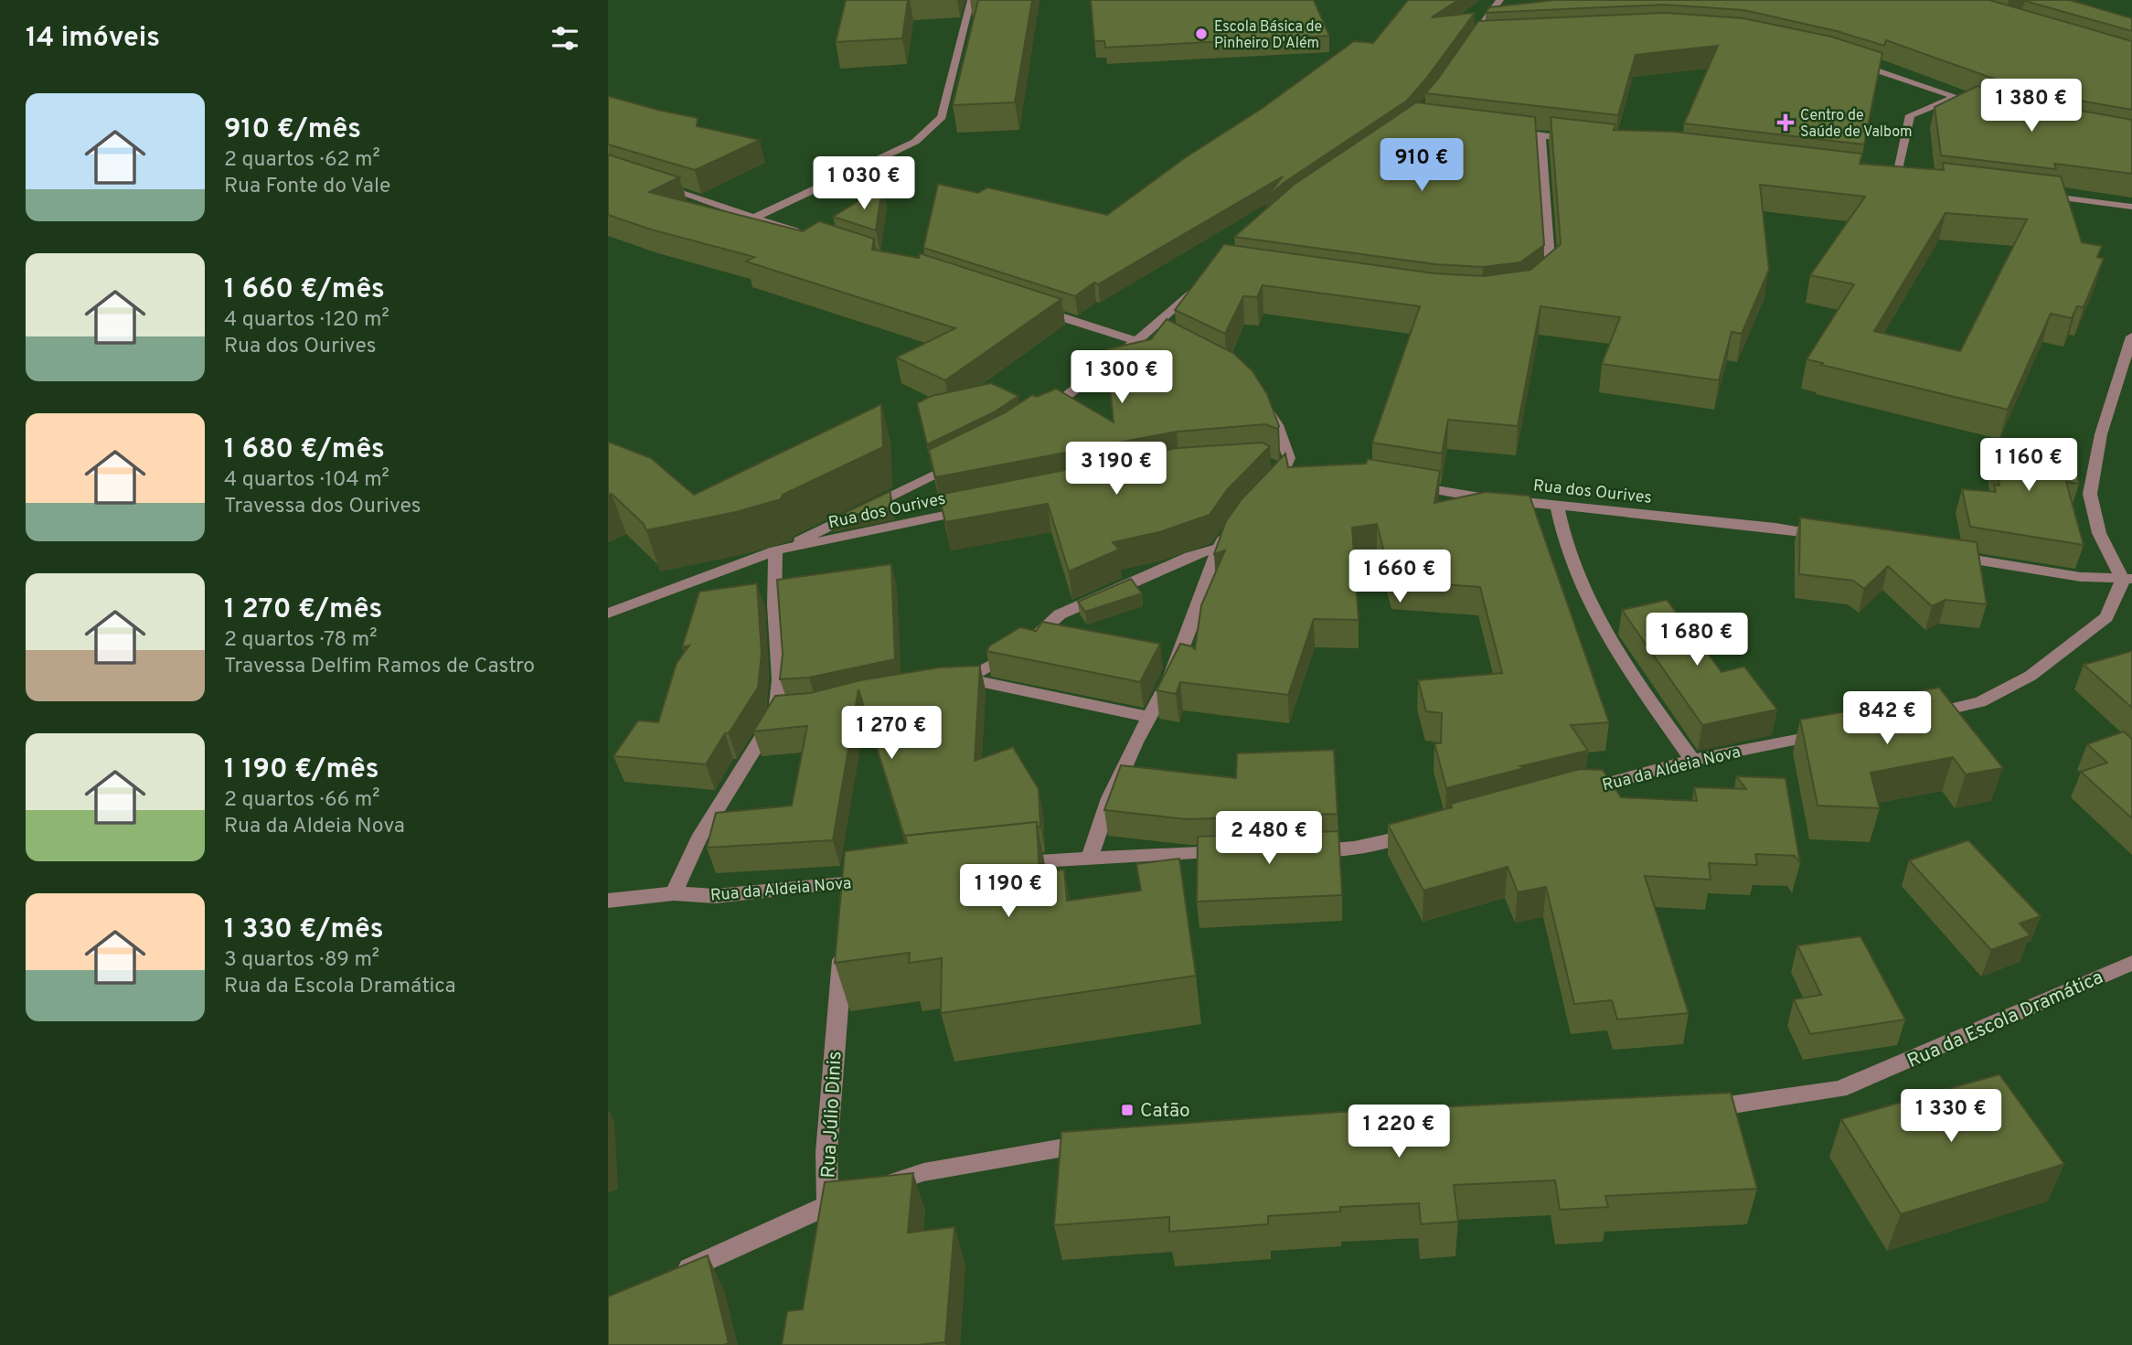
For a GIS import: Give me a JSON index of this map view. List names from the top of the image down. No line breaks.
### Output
{"streets":{"street":["Rua dos Ourives","Rua da Aldeia Nova","Rua da Escola Dramática","Rua Júlio Dinis"]},"places":{"other":["Escola Básica de Pinheiro D'Além"],"health":["Centro de Saúde de Valbom"],"transit":["Catão"]},"page":{"heading":"14 imóveis","list":[{"name":"910 €/mês","note":"2 quartos · 62 m² · Rua Fonte do Vale"},{"name":"1 660 €/mês","note":"4 quartos · 120 m² · Rua dos Ourives"},{"name":"1 680 €/mês","note":"4 quartos · 104 m² · Travessa dos Ourives"},{"name":"1 270 €/mês","note":"2 quartos · 78 m² · Travessa Delfim Ramos de Castro"},{"name":"1 190 €/mês","note":"2 quartos · 66 m² · Rua da Aldeia Nova"},{"name":"1 330 €/mês","note":"3 quartos · 89 m² · Rua da Escola Dramática"}],"price":["1 380 €","910 €","1 030 €","1 300 €","1 160 €","3 190 €","1 660 €","1 680 €","842 €","1 270 €","2 480 €","1 190 €","1 330 €","1 220 €"]}}
